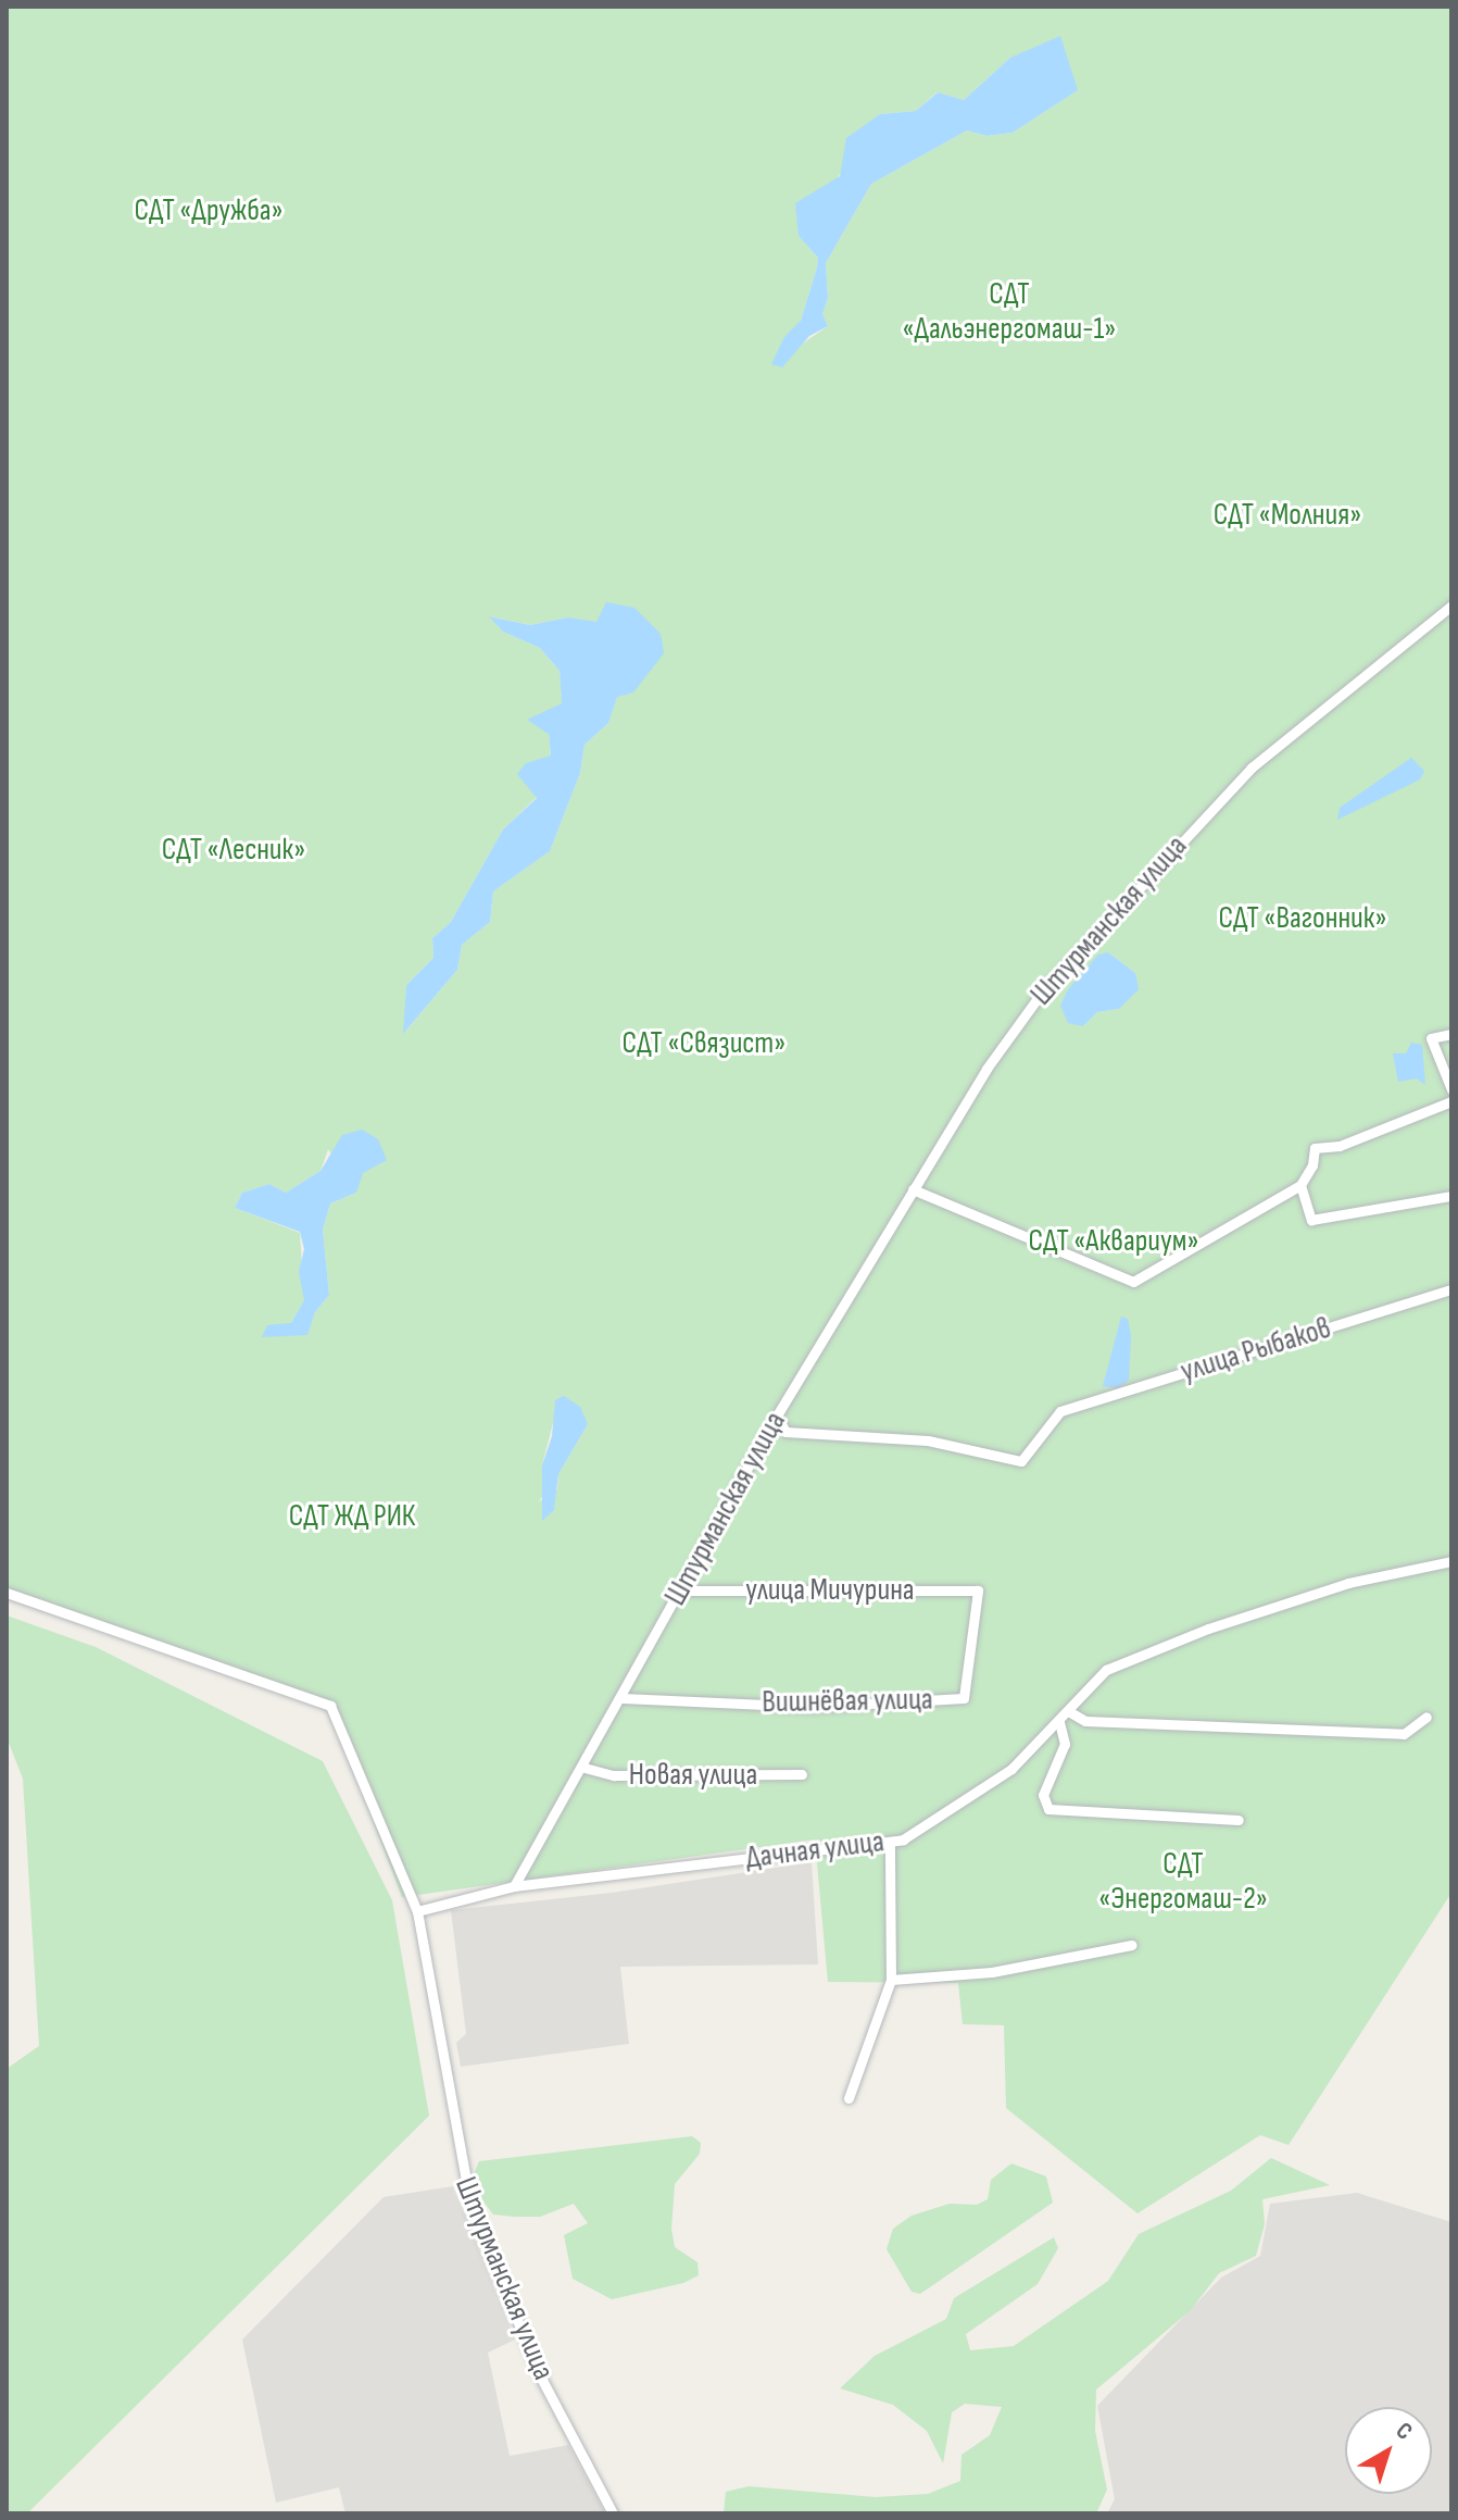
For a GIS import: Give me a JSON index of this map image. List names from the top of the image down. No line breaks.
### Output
{"streets":{"street":["Штурманская улица","улица Рыбаков","улица Мичурина","Вишнёвая улица","Новая улица","Дачная улица"]},"crossings":[["Штурманская улица","улица Рыбаков"],["Штурманская улица","улица Мичурина"],["Штурманская улица","Вишнёвая улица"],["Штурманская улица","Новая улица"],["Штурманская улица","Дачная улица"],["улица Мичурина","Вишнёвая улица"]],"parks":["СДТ «Дружба»","СДТ «Дальэнергомаш-1»","СДТ «Молния»","СДТ «Лесник»","СДТ «Вагонник»","СДТ «Связист»","СДТ «Аквариум»","СДТ ЖД РИК","СДТ «Энергомаш-2»"],"north":"top right"}
